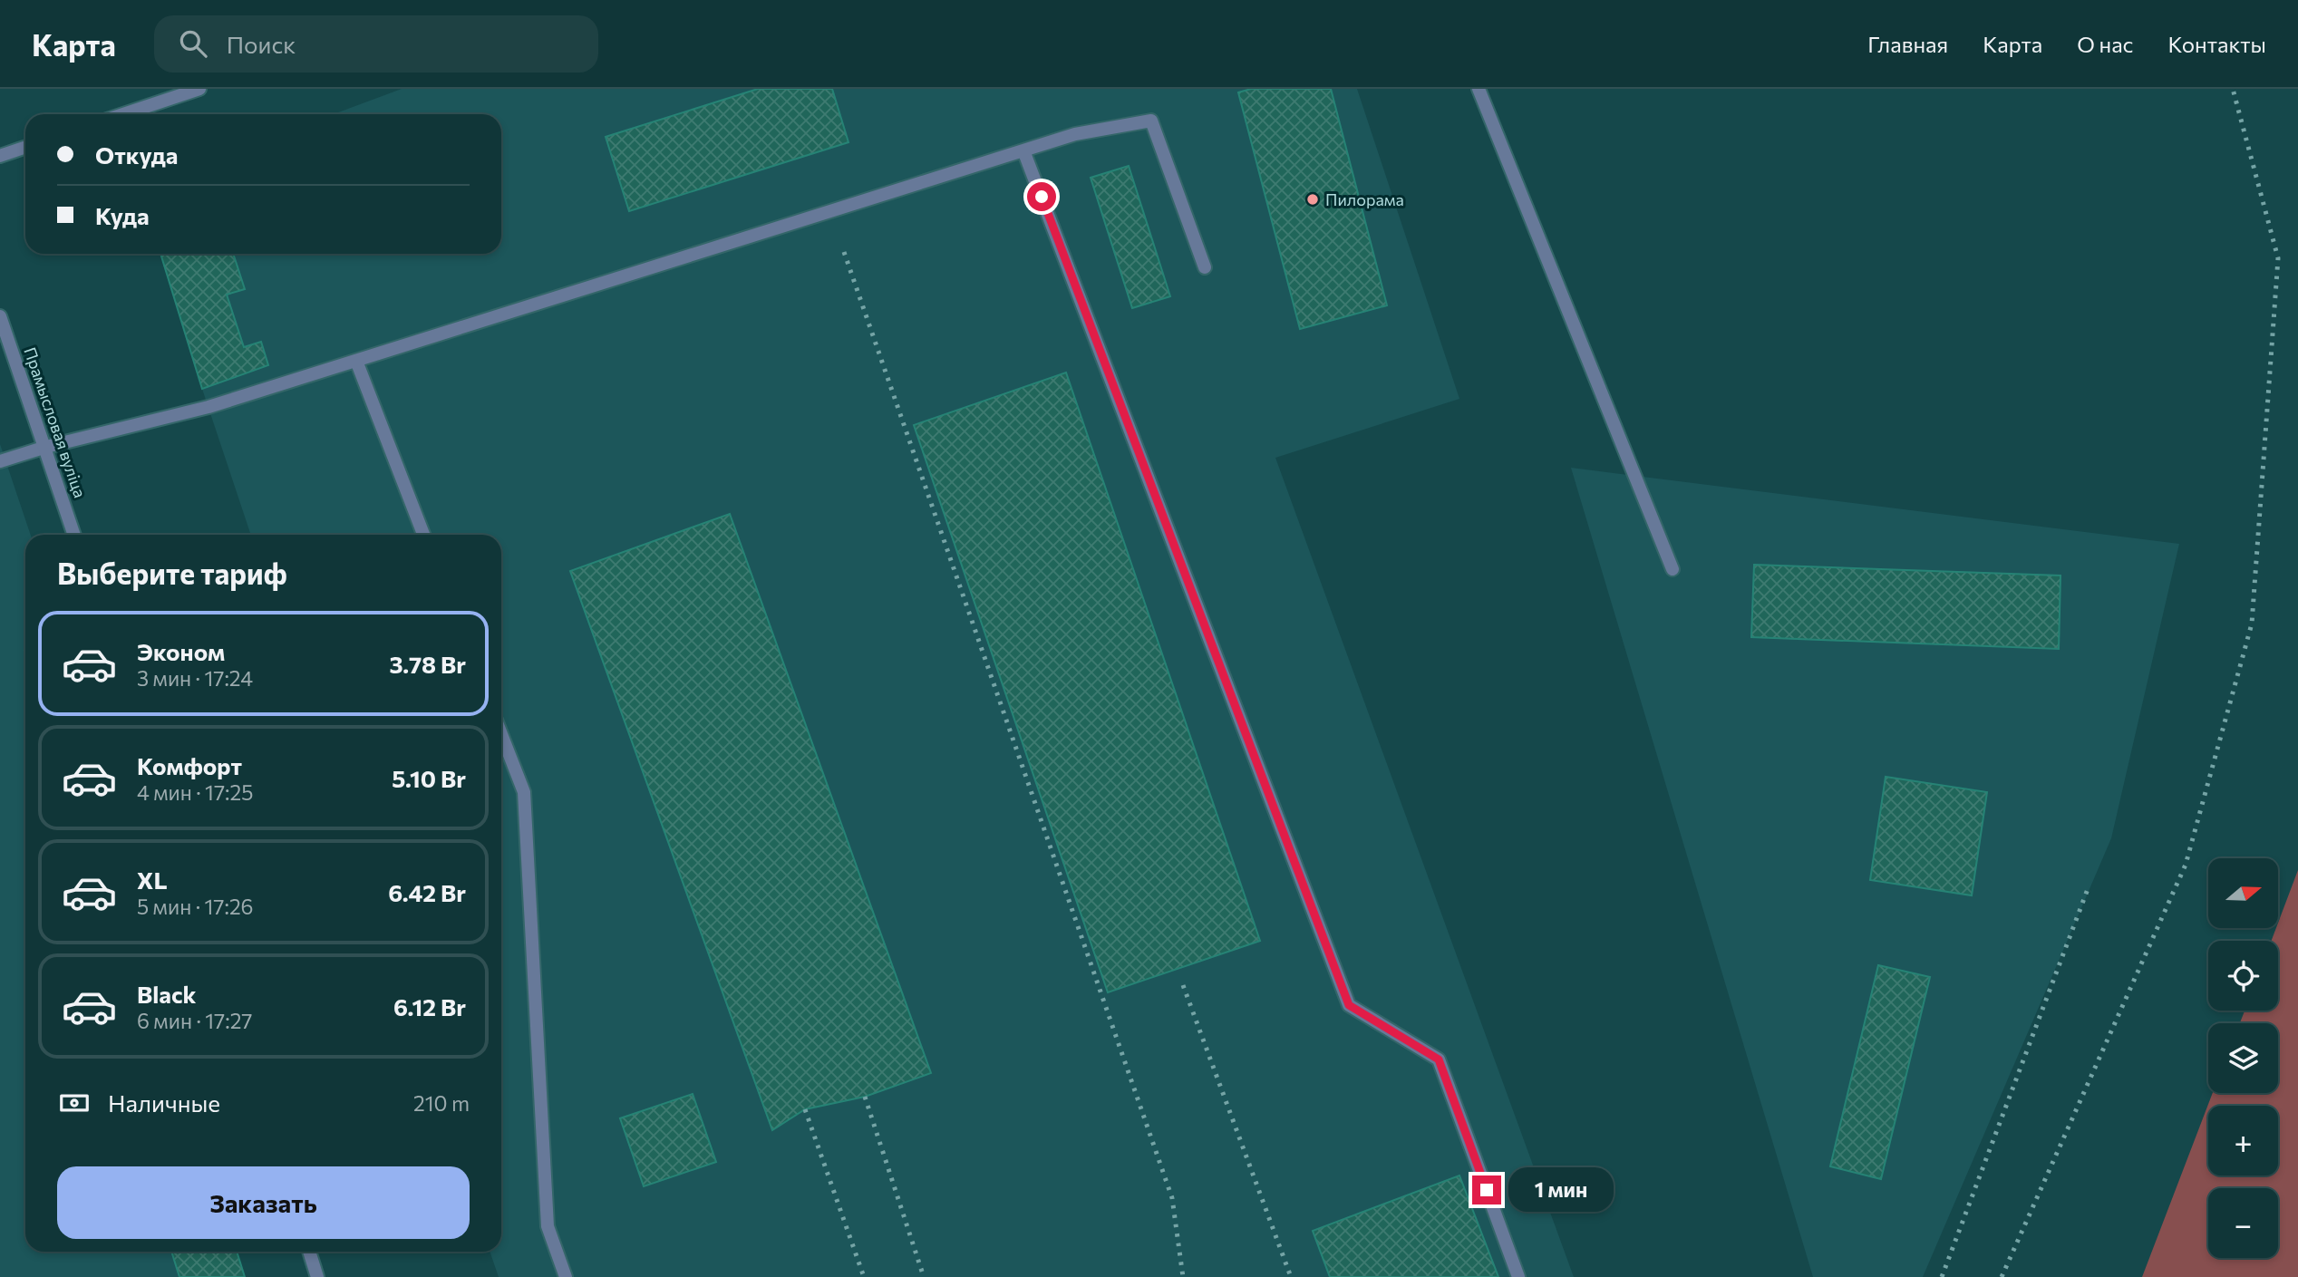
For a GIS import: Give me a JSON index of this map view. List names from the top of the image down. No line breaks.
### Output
{"streets":{"street":["Прамысловая вуліца"]},"places":["Пилорама"],"north":"right","page":{"header":"Карта","search":"Поиск","nav":["Главная","Карта","О нас","Контакты"],"banner":["Откуда","Куда"],"heading":"Выберите тариф","list":[{"name":"Эконом","note":"3 мин · 17:24","value":"3.78 Br"},{"name":"Комфорт","note":"4 мин · 17:25","value":"5.10 Br"},{"name":"XL","note":"5 мин · 17:26","value":"6.42 Br"},{"name":"Black","note":"6 мин · 17:27","value":"6.12 Br"}],"map_buttons":["+","−"],"pay":["Наличные","210 m"],"buttons":"Заказать","bubble":"1 мин"}}
